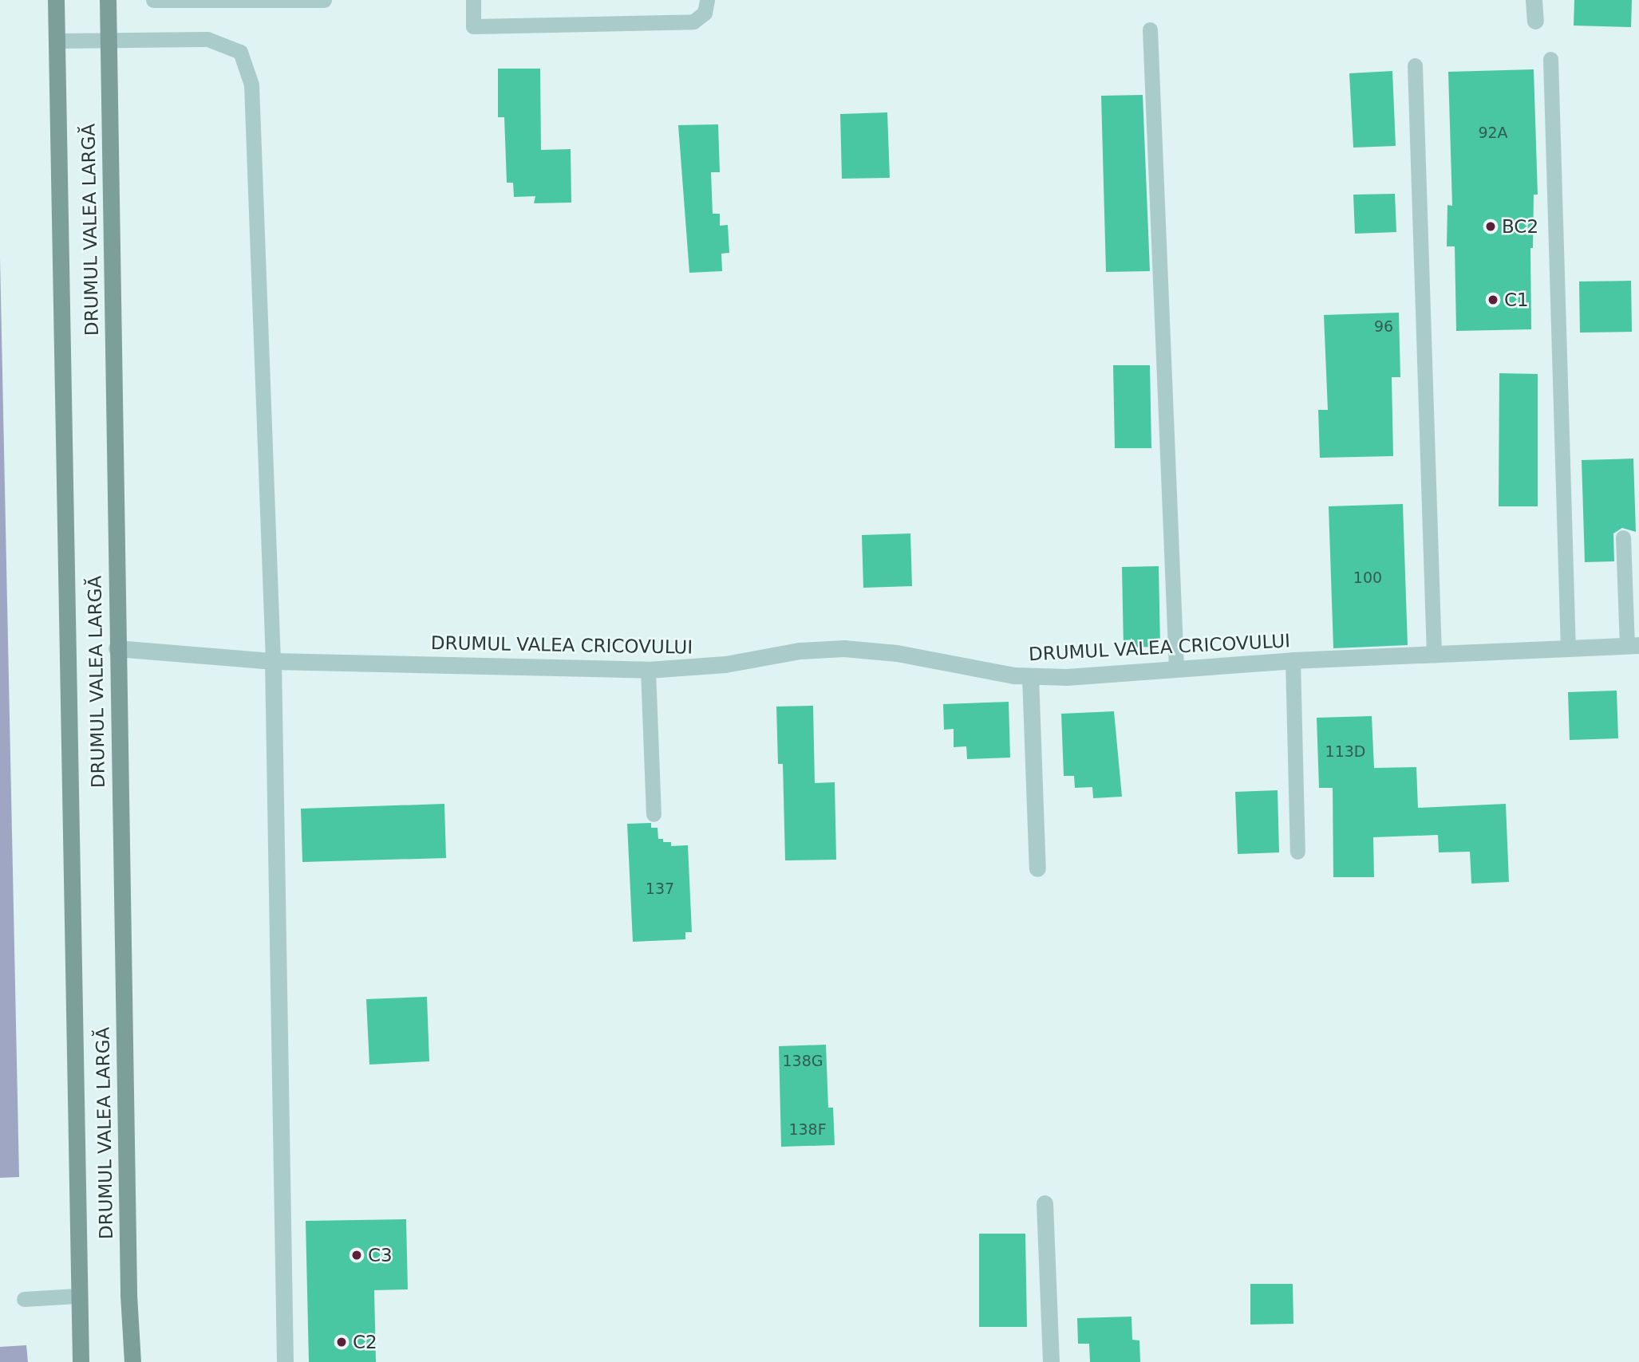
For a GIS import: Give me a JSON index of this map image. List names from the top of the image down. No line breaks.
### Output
{"streets":{"main road":["DRUMUL VALEA LARGĂ"],"street":["DRUMUL VALEA CRICOVULUI"]},"crossings":[["DRUMUL VALEA LARGĂ","DRUMUL VALEA CRICOVULUI"]],"places":["BC2","C1","C3","C2"],"house_numbers":["92A","96","100","113D","137","138G","138F"]}
